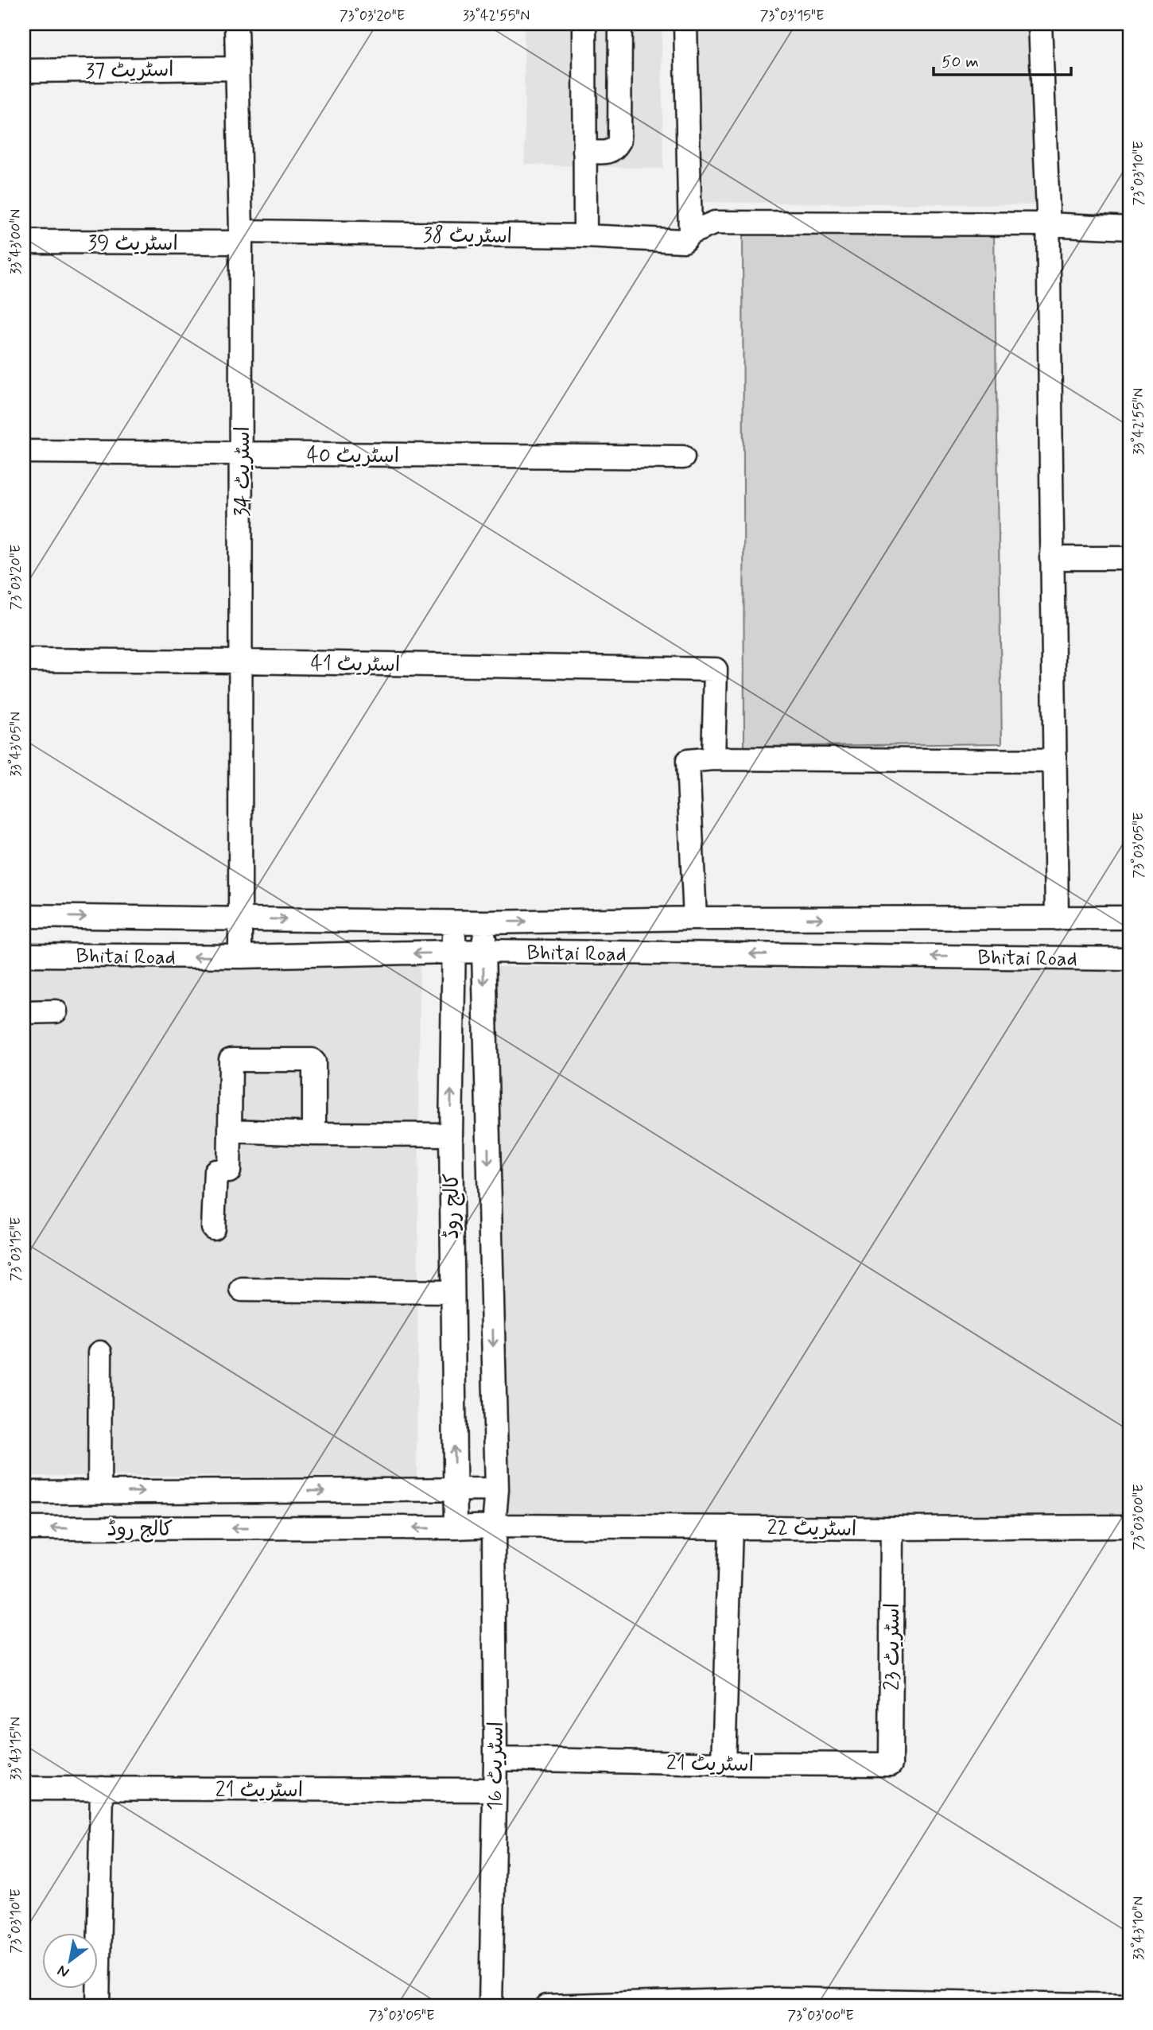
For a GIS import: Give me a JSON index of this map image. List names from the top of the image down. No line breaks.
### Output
{"streets":{"street":["اسٹریٹ 37","اسٹریٹ 38","اسٹریٹ 39","اسٹریٹ 40","اسٹریٹ 34","اسٹریٹ 41","Bhitai Road","کالج روڈ","اسٹریٹ 22","اسٹریٹ 23","اسٹریٹ 21","اسٹریٹ 16"]},"crossings":[["اسٹریٹ 37","اسٹریٹ 34"],["اسٹریٹ 38","اسٹریٹ 39"],["اسٹریٹ 38","اسٹریٹ 34"],["اسٹریٹ 39","اسٹریٹ 34"],["اسٹریٹ 40","اسٹریٹ 34"],["اسٹریٹ 34","اسٹریٹ 41"],["اسٹریٹ 34","Bhitai Road"],["Bhitai Road","کالج روڈ"],["کالج روڈ","اسٹریٹ 22"],["کالج روڈ","اسٹریٹ 16"],["اسٹریٹ 22","اسٹریٹ 23"],["اسٹریٹ 22","اسٹریٹ 16"],["اسٹریٹ 23","اسٹریٹ 21"],["اسٹریٹ 21","اسٹریٹ 16"]],"scale_bar":"50 m","north":"bottom left","coordinates":["73°03'20\"E","33°42'55\"N","73°03'15\"E","73°03'10\"E","33°43'00\"N","33°43'05\"N","73°03'05\"E","73°03'00\"E","33°43'15\"N","33°43'10\"N"]}
